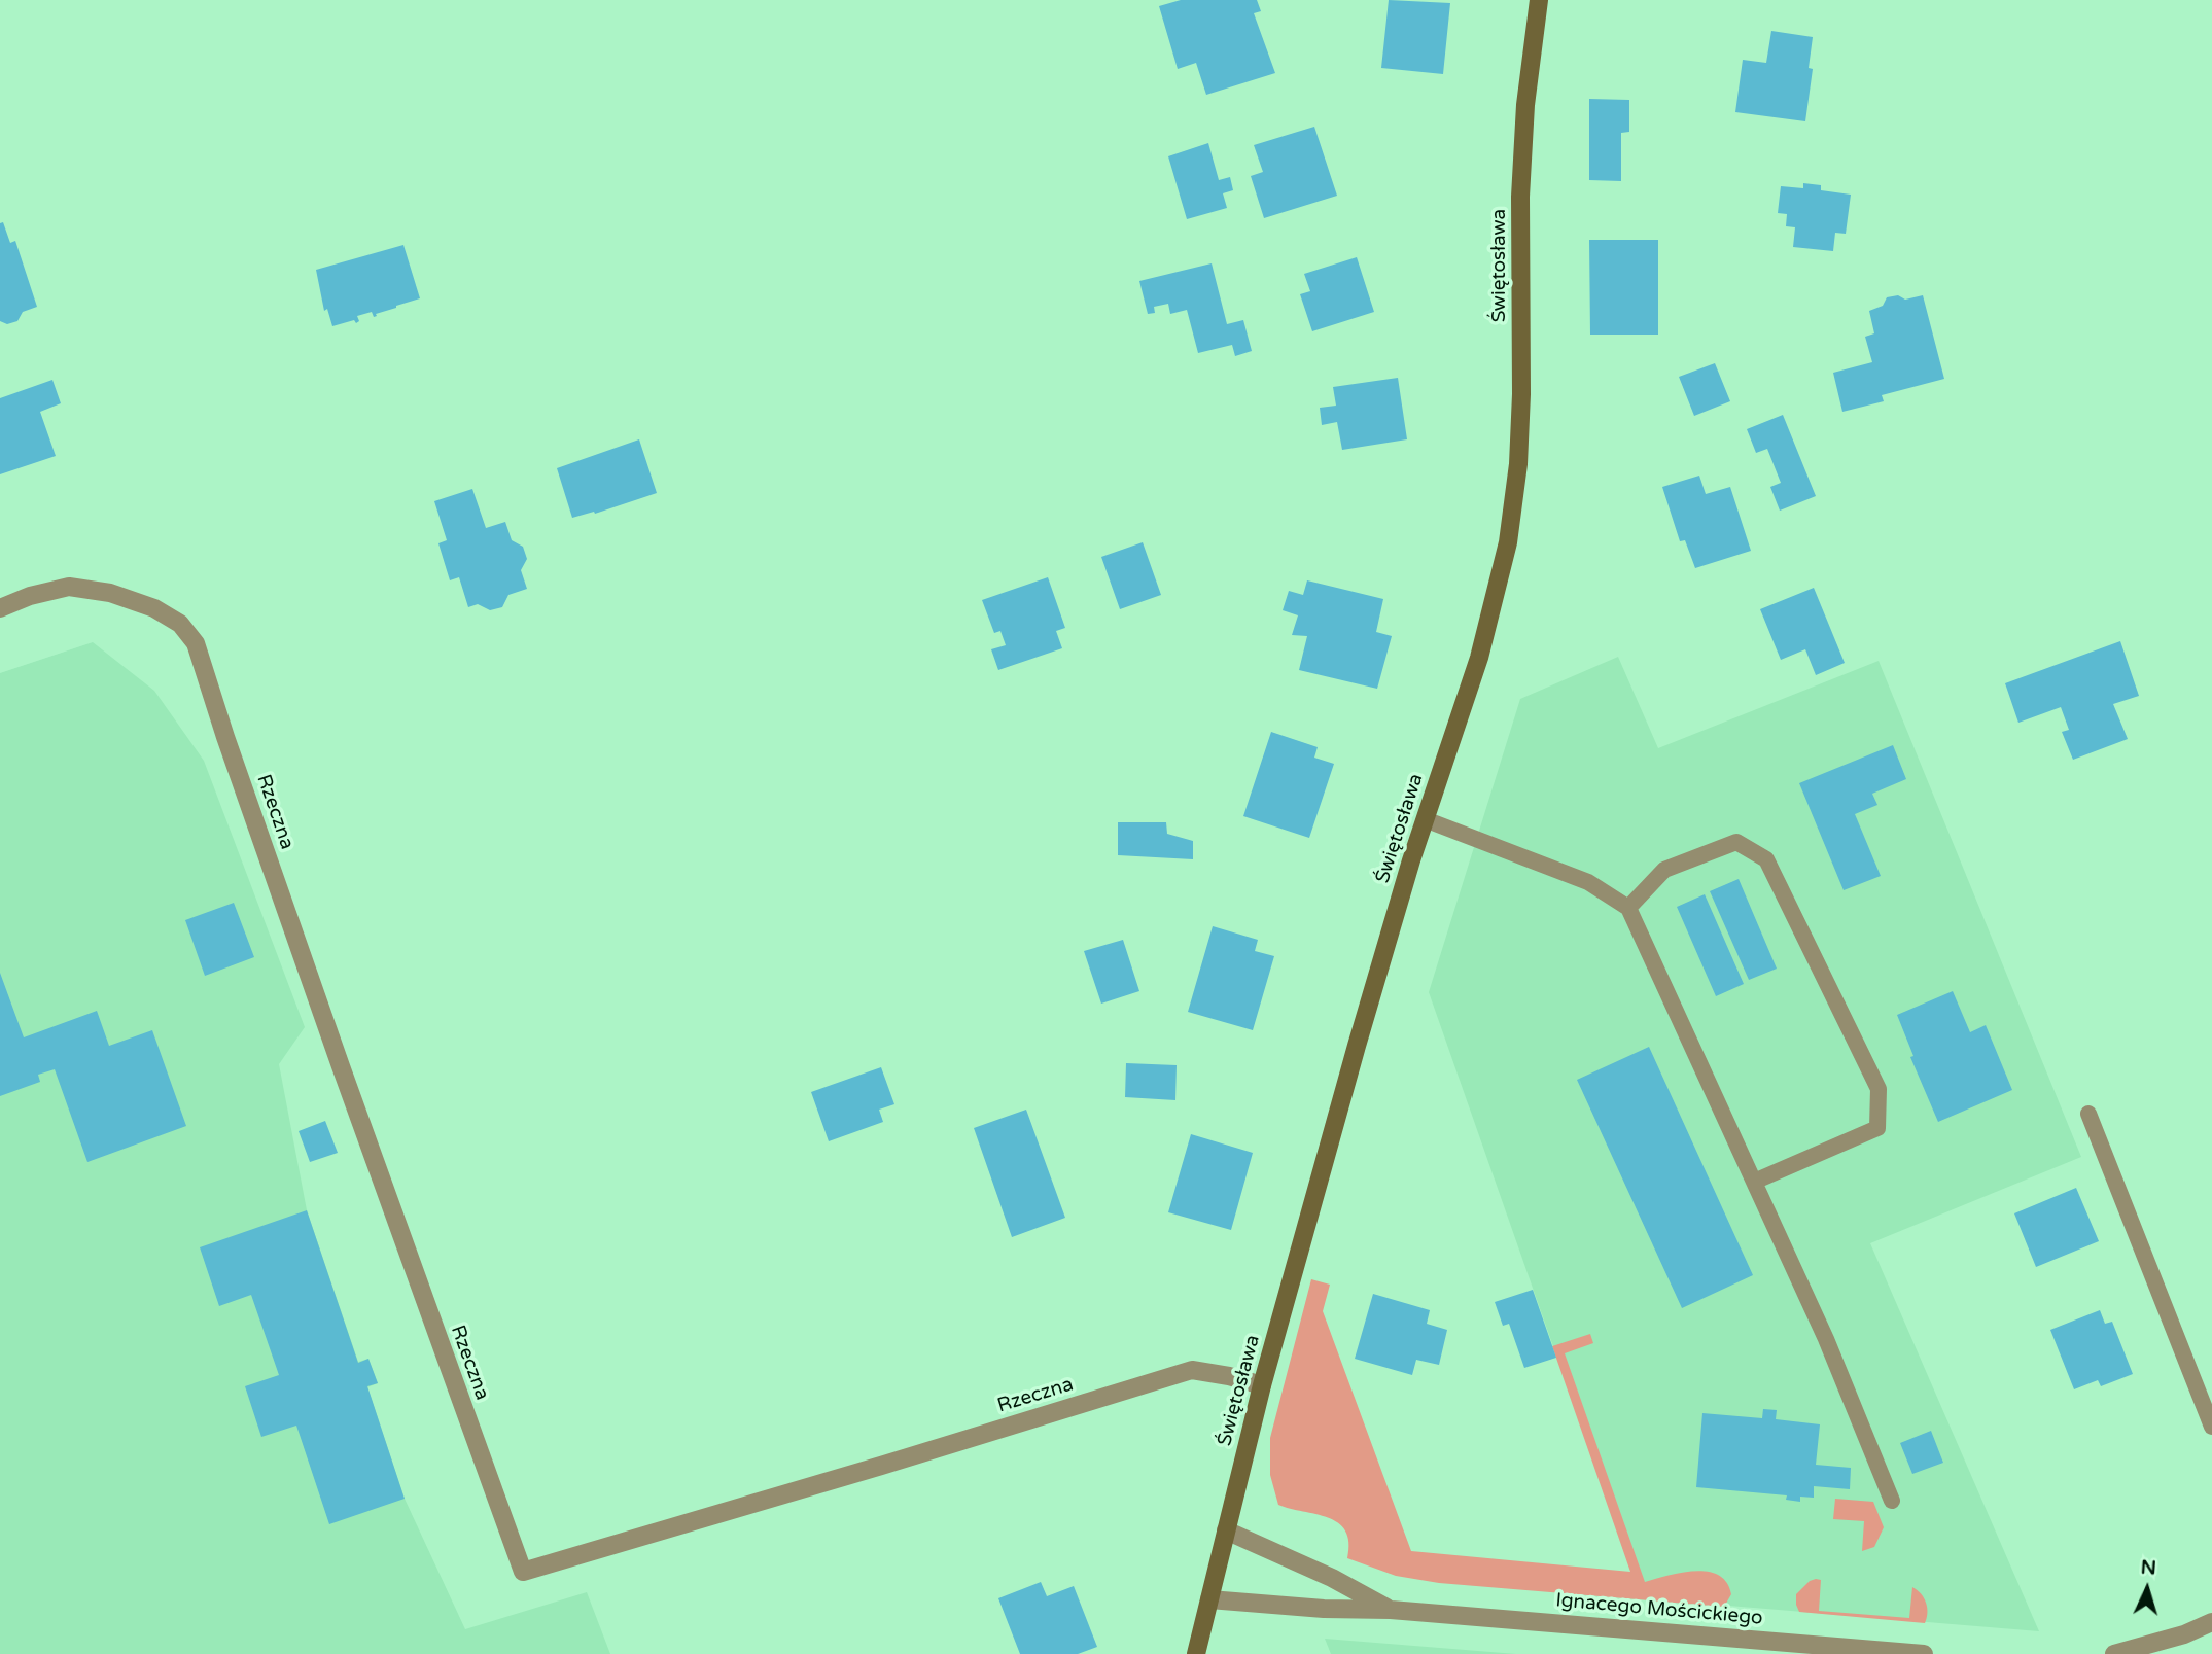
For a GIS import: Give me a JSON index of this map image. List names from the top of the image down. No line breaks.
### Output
{"streets":{"street":["Świętosława","Rzeczna","Ignacego Mościckiego"]},"crossings":[["Świętosława","Rzeczna"],["Świętosława","Ignacego Mościckiego"]],"north":"top"}
